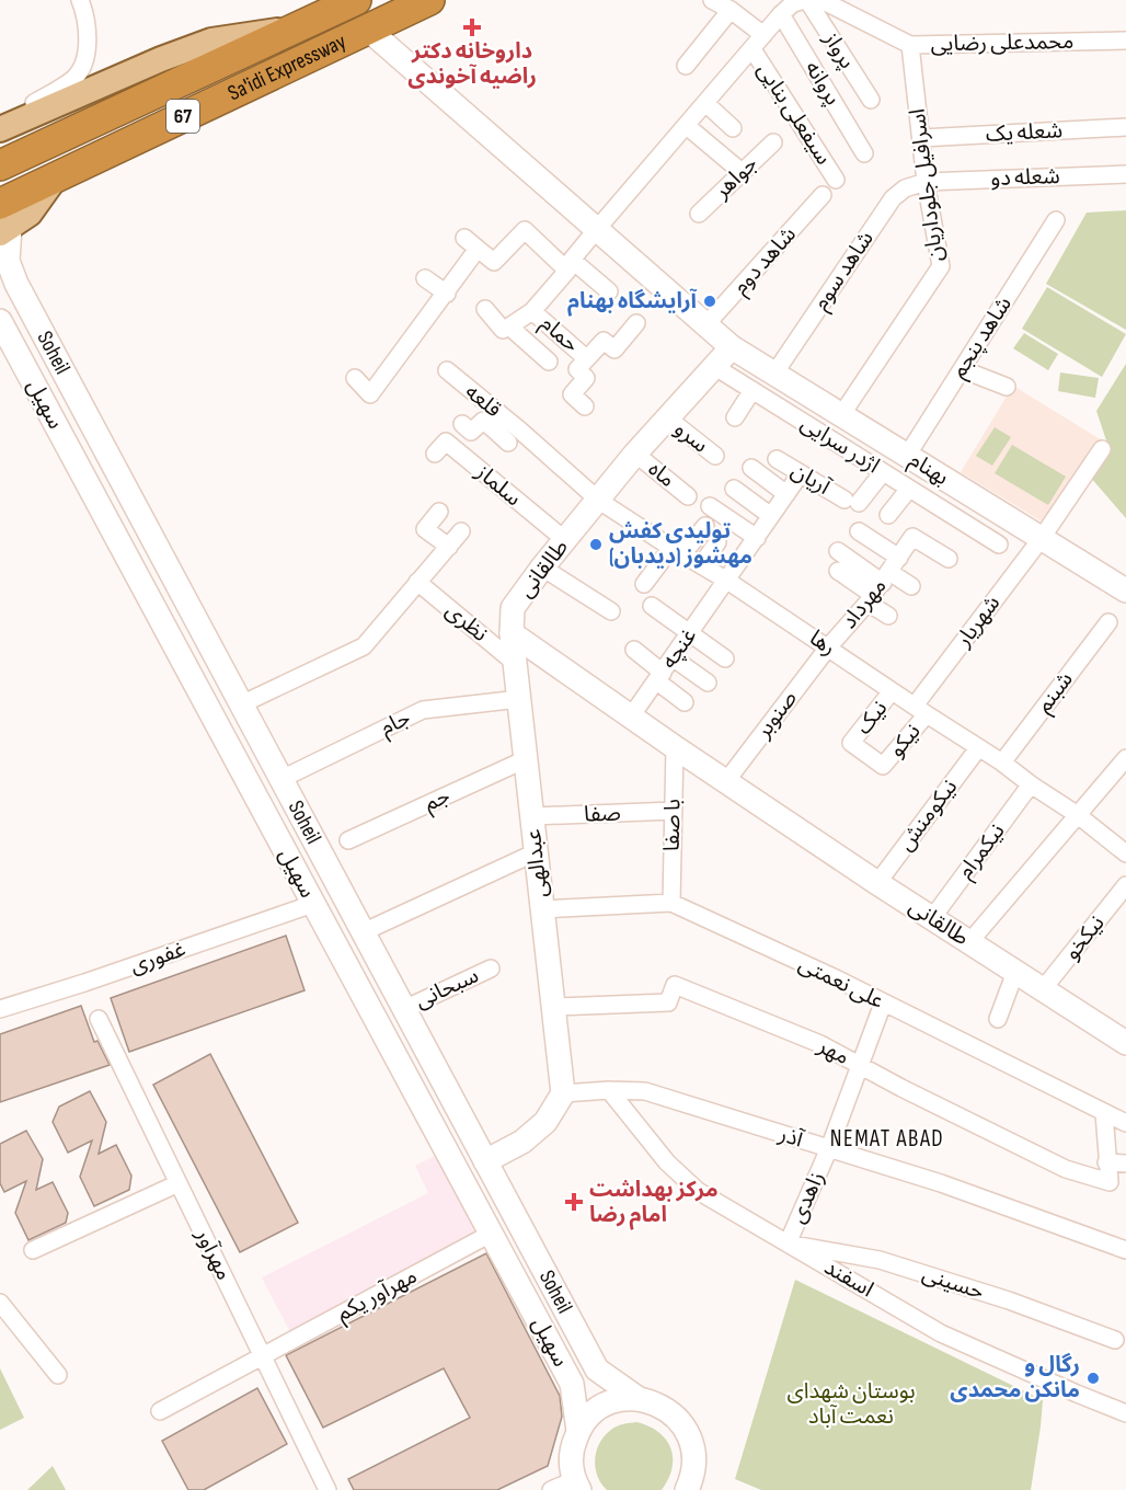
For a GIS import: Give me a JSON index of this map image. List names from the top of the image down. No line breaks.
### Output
{"streets":{"highway":["Sa'idi Expressway","67"],"main road":["Soheil","سهیل","بهنام","طالقانی","عبدالهی"],"street":["محمدعلی رضایی","پرواز","پروانه","سیفعلی بنایی","شعله یک","جواهر","شعله دو","اسرافیل جلوداریان","شاهد دوم","شاهد سوم","حمام","شاهد پنجم","قلعه","سرو","اژدر سرایی","ماه","آریان","سلماز","مهرداد","شهریار","نظری","رها","غنچه","شبنم","صنوبر","نیک","جام","نیکو","جم","صفا","نیکومنش","با صفا","نیکمرام","نیکخو","غفوری","علی نعمتی","سبحانی","مهر","آذر","زاهدی","مهرآور","اسفند","حسینی","مهرآور یکم"]},"crossings":[["محمدعلی رضایی","پرواز"],["محمدعلی رضایی","اسرافیل جلوداریان"],["Sa'idi Expressway","Soheil"],["شعله یک","اسرافیل جلوداریان"],["شعله دو","اسرافیل جلوداریان"],["شعله دو","شاهد سوم"],["اسرافیل جلوداریان","شاهد سوم"],["اسرافیل جلوداریان","بهنام"],["شاهد سوم","بهنام"],["شاهد پنجم","بهنام"],["Soheil","جام"],["Soheil","سبحانی"],["قلعه","رها"],["سهیل","غفوری"],["سهیل","مهرآور یکم"],["سرو","طالقانی"],["اژدر سرایی","آریان"],["اژدر سرایی","طالقانی"],["بهنام","طالقانی"],["بهنام","شهریار"],["ماه","طالقانی"],["آریان","غنچه"],["سلماز","طالقانی"],["طالقانی","رها"],["طالقانی","غنچه"],["طالقانی","صنوبر"],["طالقانی","نیکومنش"],["طالقانی","با صفا"],["طالقانی","نیکمرام"],["طالقانی","عبدالهی"],["طالقانی","نیکخو"],["مهرداد","رها"],["مهرداد","صنوبر"],["شهریار","رها"],["شهریار","نیکو"],["نظری","عبدالهی"],["رها","غنچه"],["رها","شبنم"],["رها","صنوبر"],["رها","نیک"],["رها","نیکو"],["رها","نیکومنش"],["رها","نیکمرام"],["نیک","نیکو"],["جام","عبدالهی"],["جم","عبدالهی"],["صفا","با صفا"],["صفا","عبدالهی"],["با صفا","علی نعمتی"],["عبدالهی","علی نعمتی"],["عبدالهی","مهر"],["عبدالهی","آذر"],["علی نعمتی","زاهدی"],["مهر","زاهدی"],["آذر","زاهدی"],["آذر","اسفند"],["زاهدی","اسفند"],["زاهدی","حسینی"],["مهرآور","مهرآور یکم"],["اسفند","حسینی"]],"districts":["NEMAT ABAD"],"parks":["بوستان شهدای نعمت آباد"],"places":{"health":["داروخانه دکتر راضیه آخوندی","مرکز بهداشت امام رضا"],"other":["آرایشگاه بهنام","تولیدی کفش مهشوز (دیدبان)","رگال و مانکن محمدی"]}}
